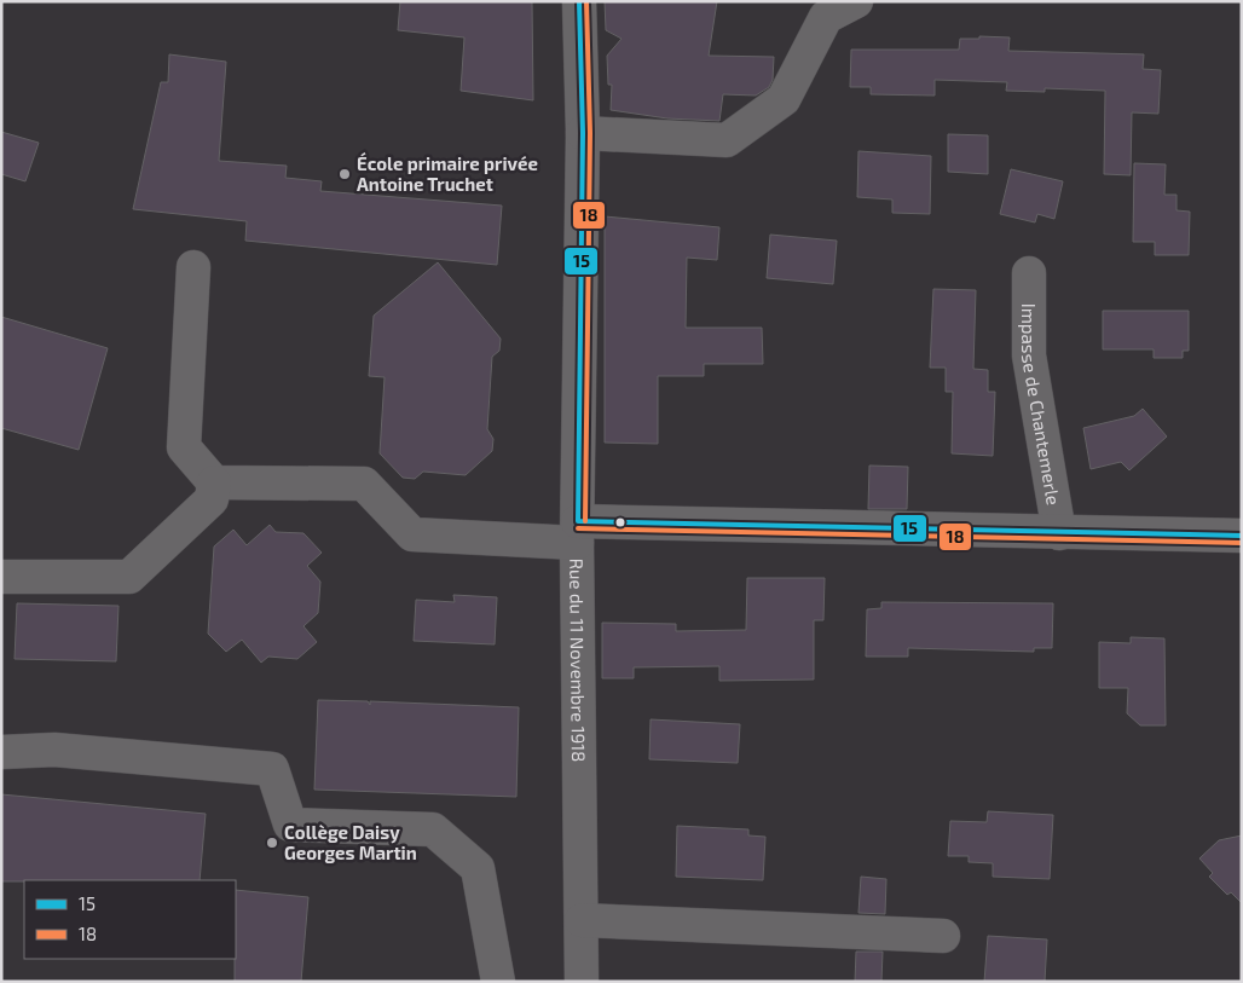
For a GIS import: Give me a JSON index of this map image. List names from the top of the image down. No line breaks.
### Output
{"streets":{"street":["Impasse de Chantemerle","Rue du 11 Novembre 1918"]},"places":["École primaire privée Antoine Truchet","Collège Daisy Georges Martin"],"lines":["transit line 15","transit line 18"],"legend":["15","18"]}
